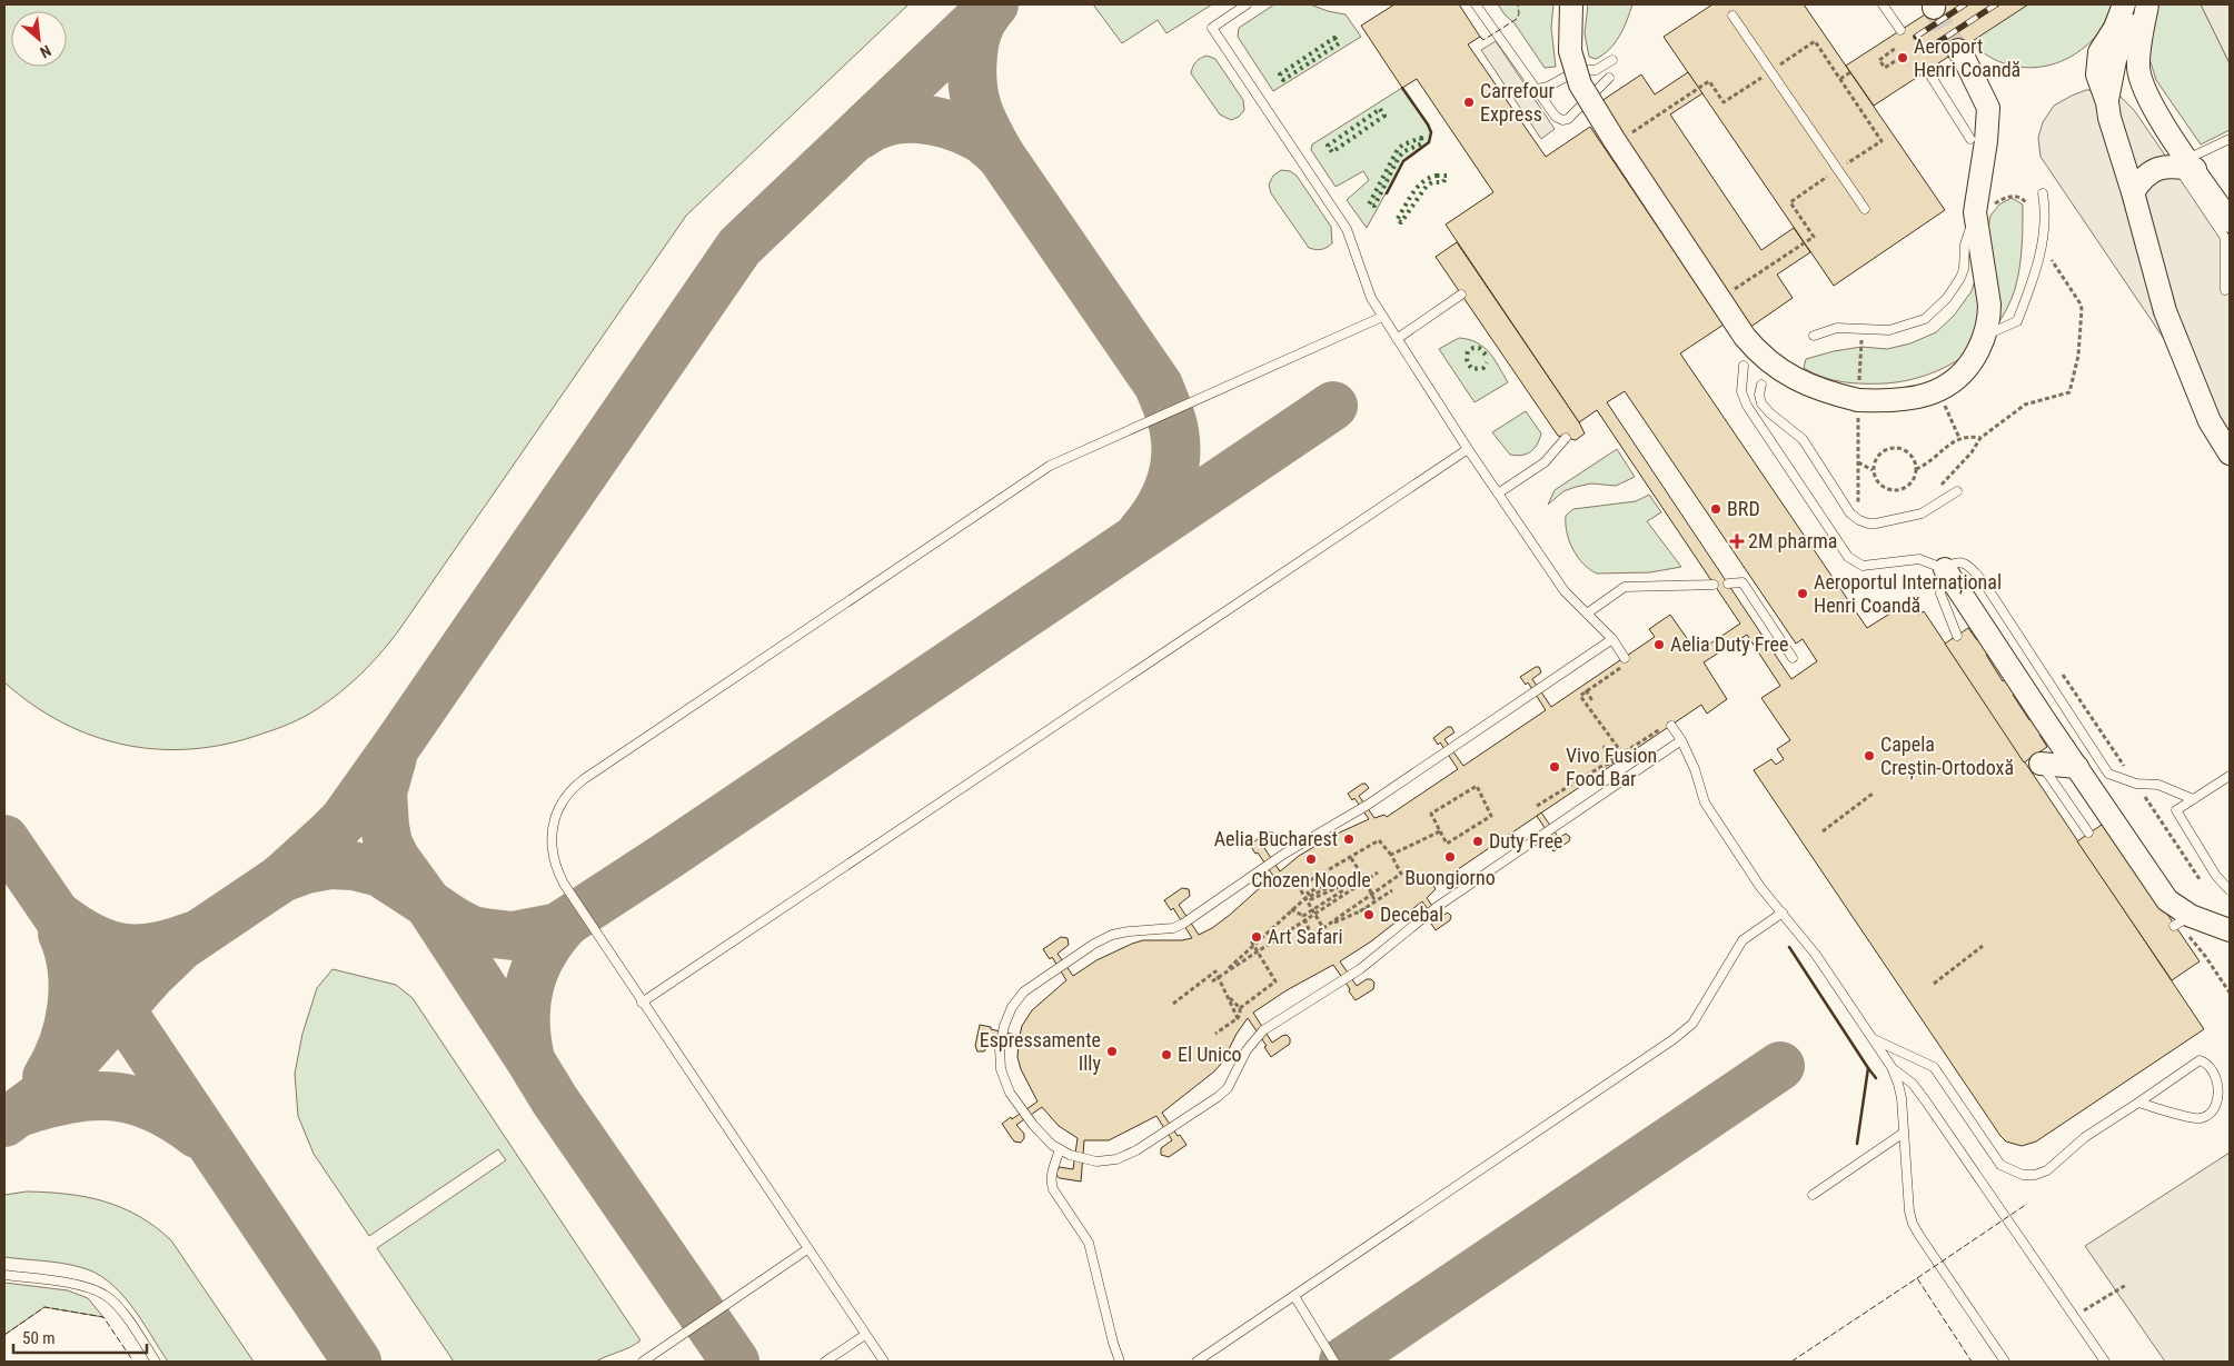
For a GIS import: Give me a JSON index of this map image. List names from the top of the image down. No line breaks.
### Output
{"places":{"other":["Aeroport Henri Coandă","Carrefour Express","BRD","Aeroportul Internațional Henri Coandă","Aelia Duty Free","Capela Creștin-Ortodoxă","Vivo Fusion Food Bar","Aelia Bucharest","Duty Free","Buongiorno","Chozen Noodle","Decebal","Art Safari","Espressamente Illy","El Unico"],"health":["2M pharma"]},"scale_bar":"50 m","north":"bottom right"}
